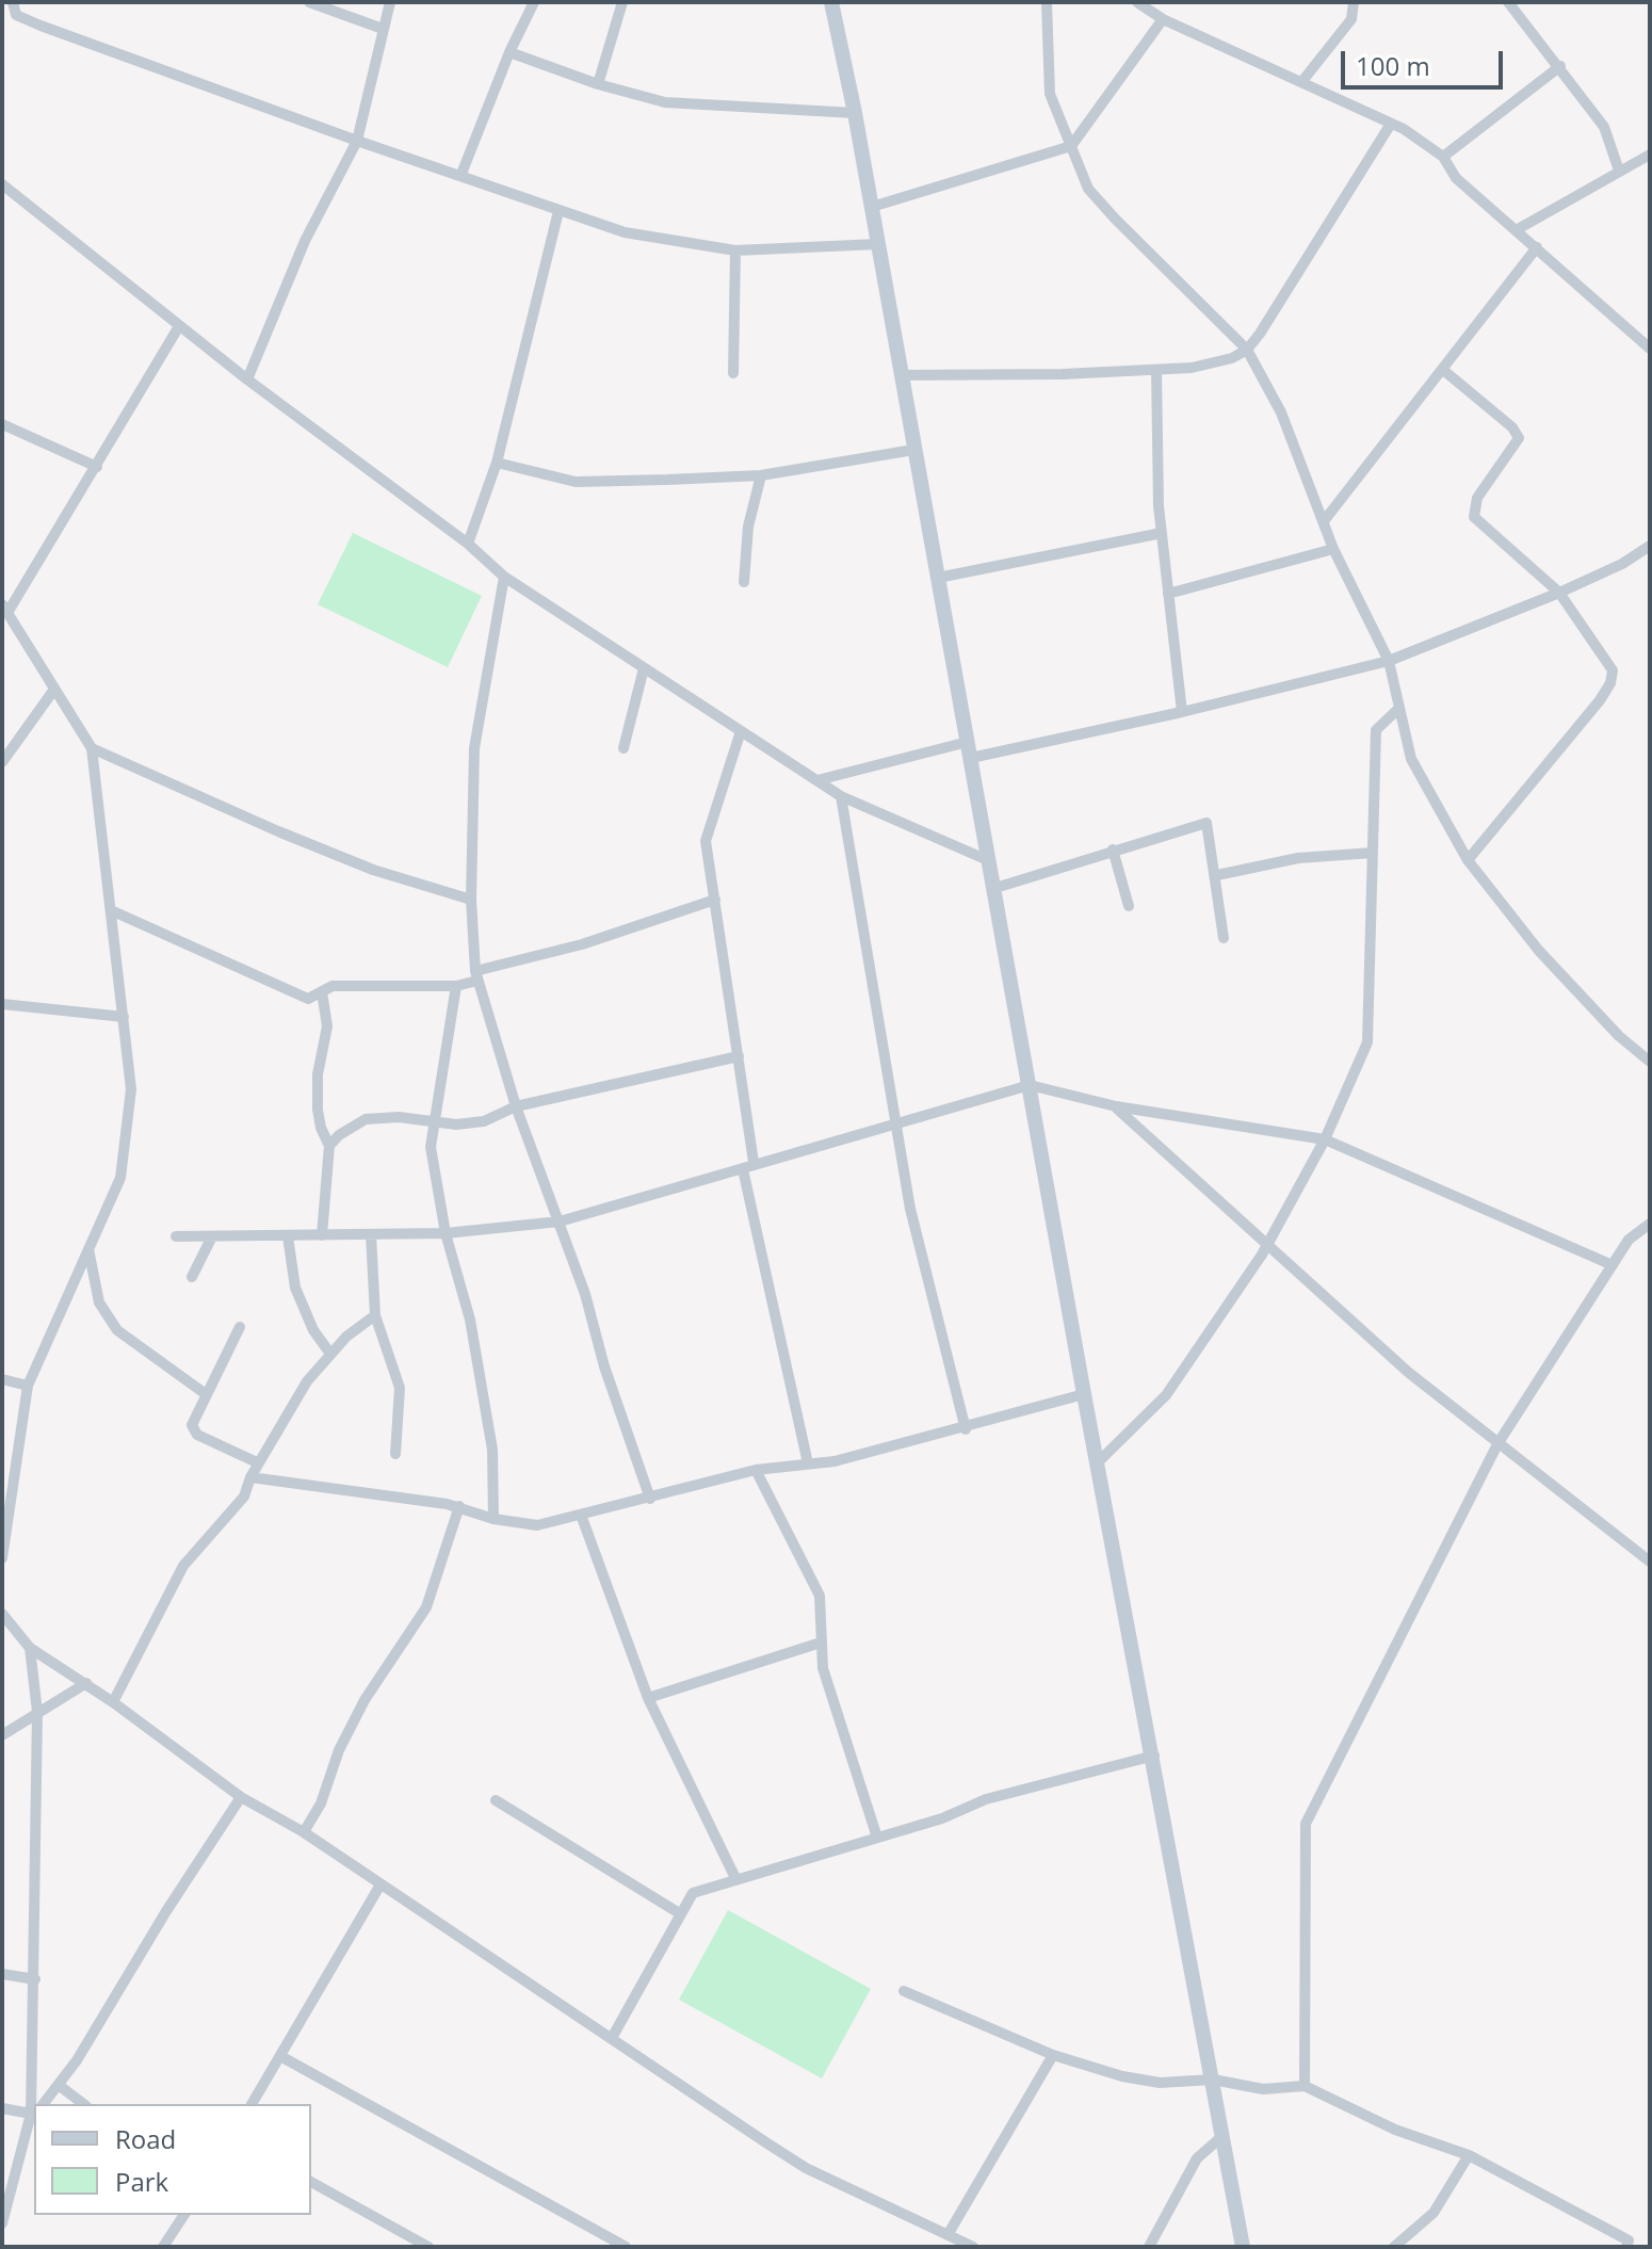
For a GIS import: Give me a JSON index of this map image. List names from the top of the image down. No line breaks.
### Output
{"legend":["Road","Park"],"scale_bar":"100 m"}
